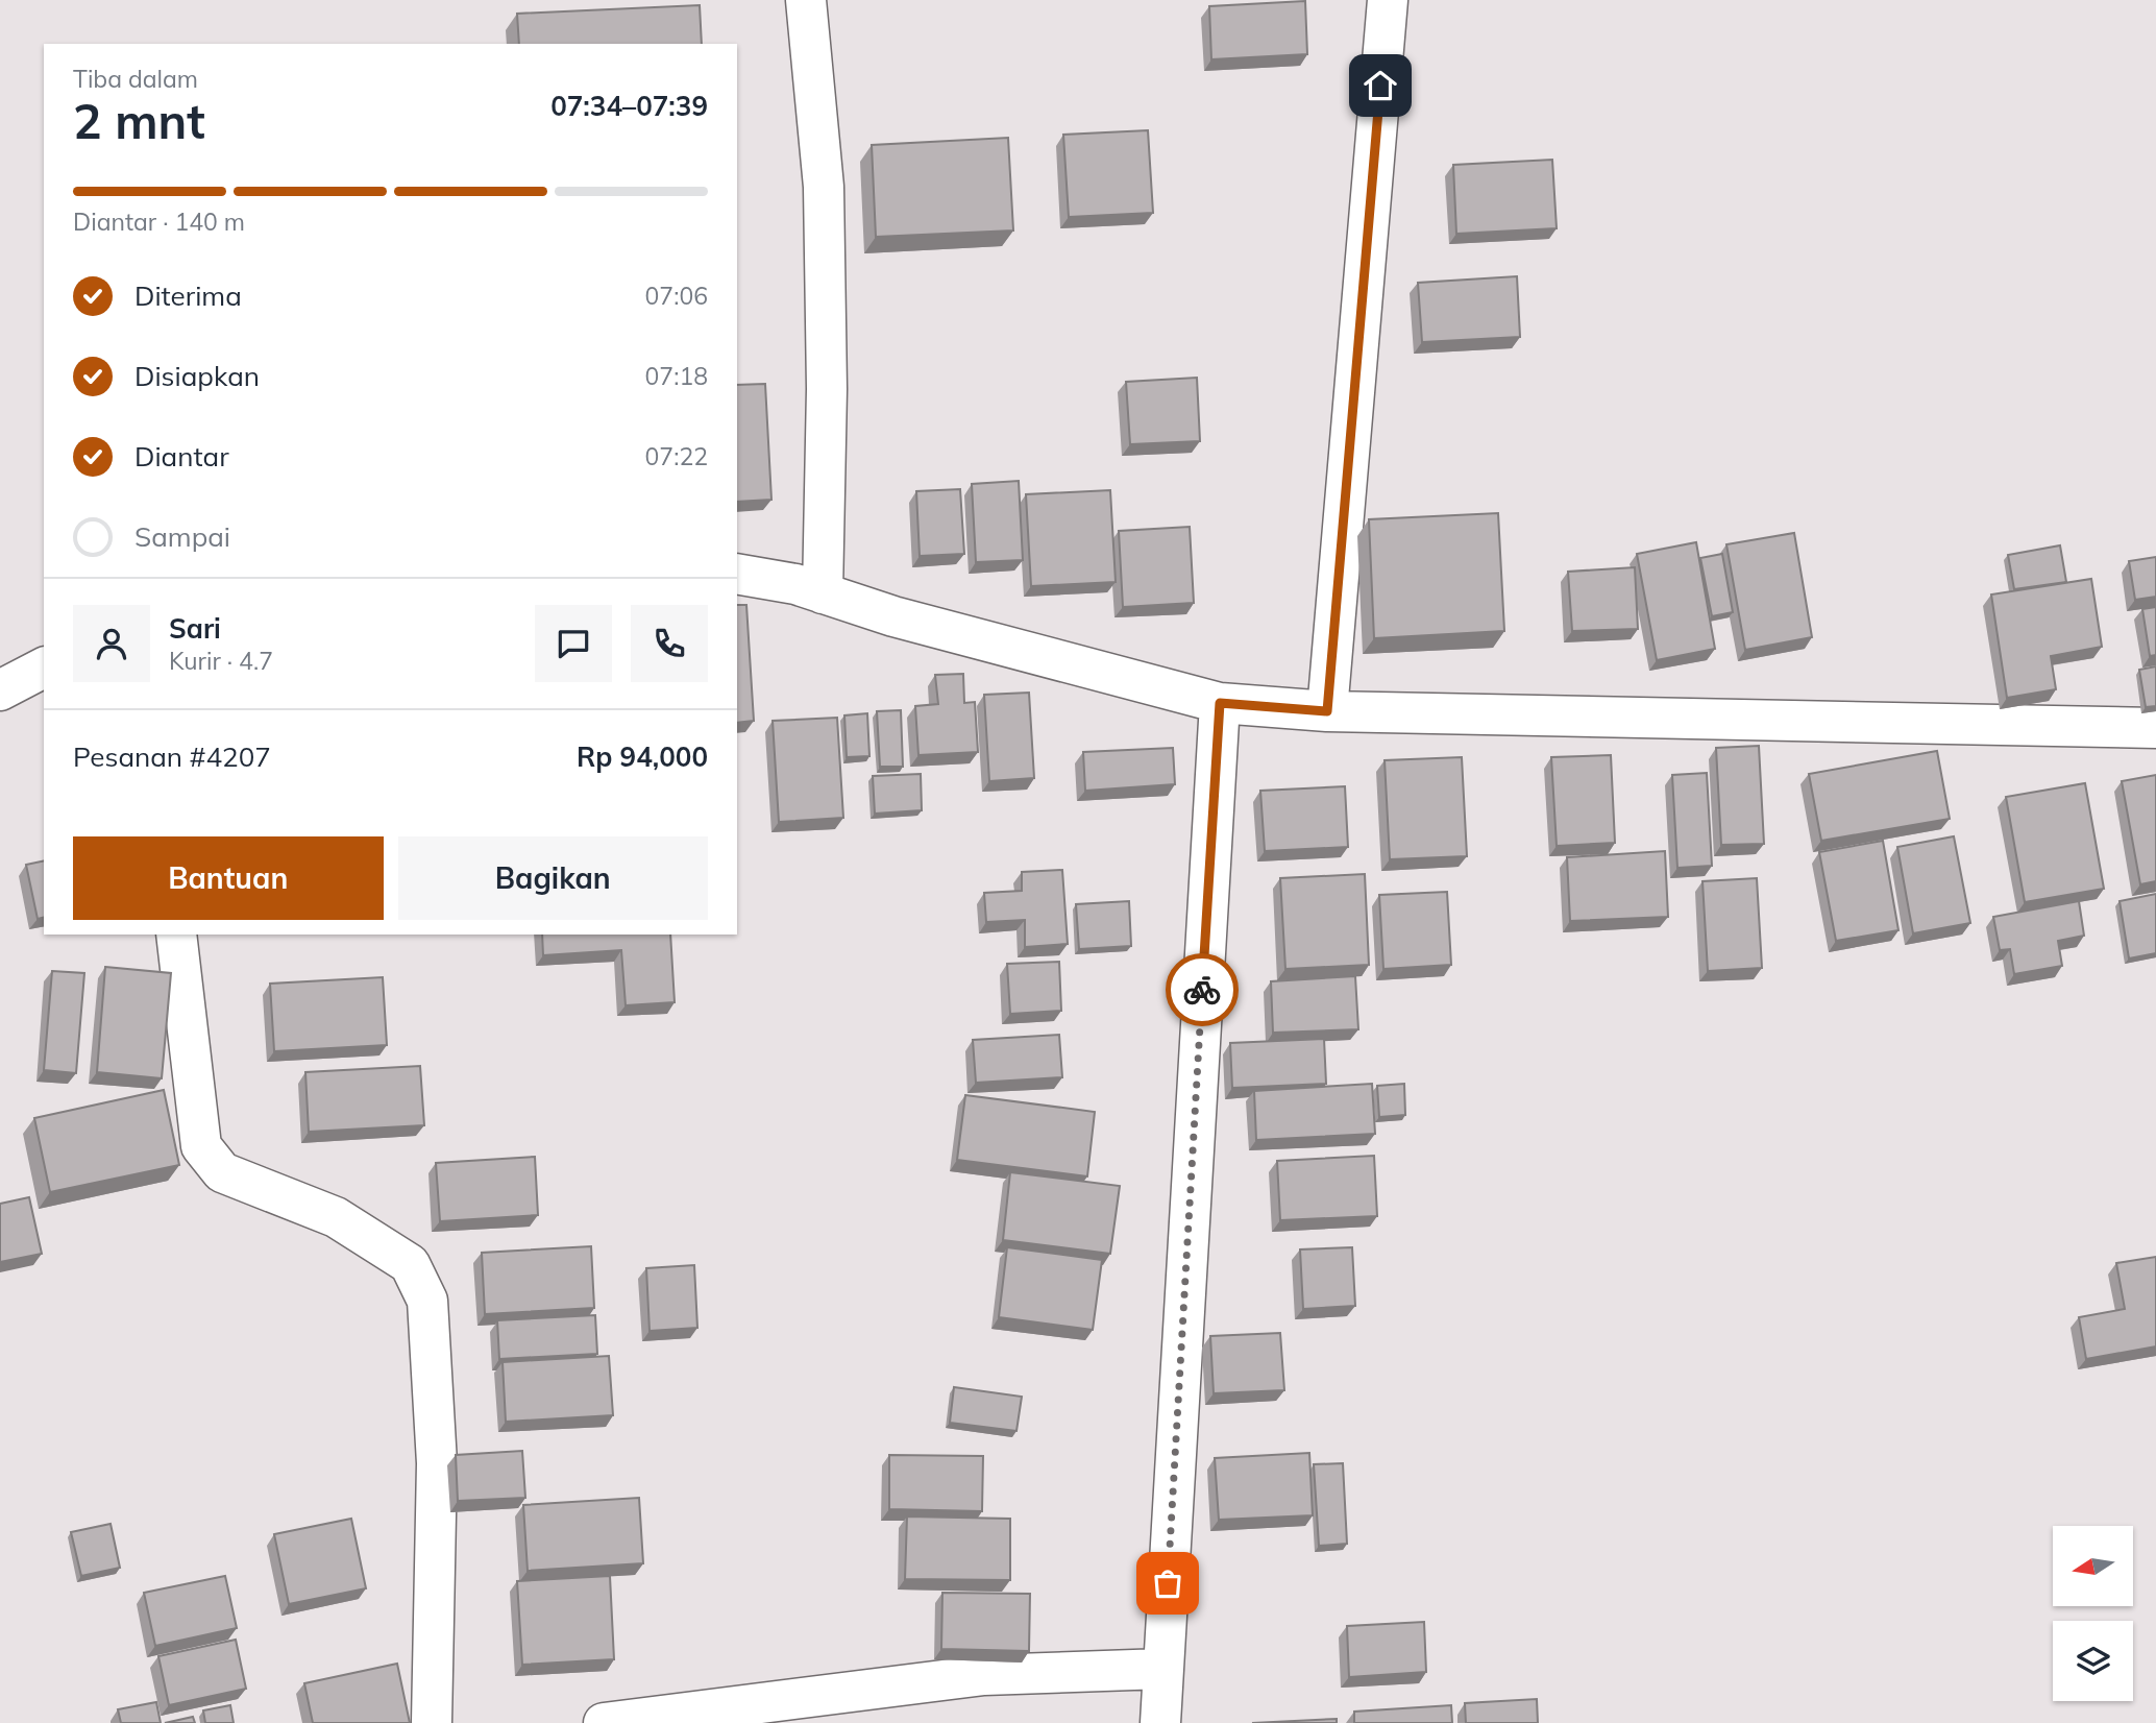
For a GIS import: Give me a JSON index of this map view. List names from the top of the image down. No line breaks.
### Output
{"north":"left","page":{"heading":["2 mnt","Tiba dalam","07:34–07:39"],"panel":["Sari","Kurir · 4.7","Pesanan #4207","Rp 94,000"],"bar":"Diantar · 140 m","list":[["Diterima","07:06"],["Disiapkan","07:18"],["Diantar","07:22"],"Sampai"],"buttons":["Bantuan","Bagikan"]}}
